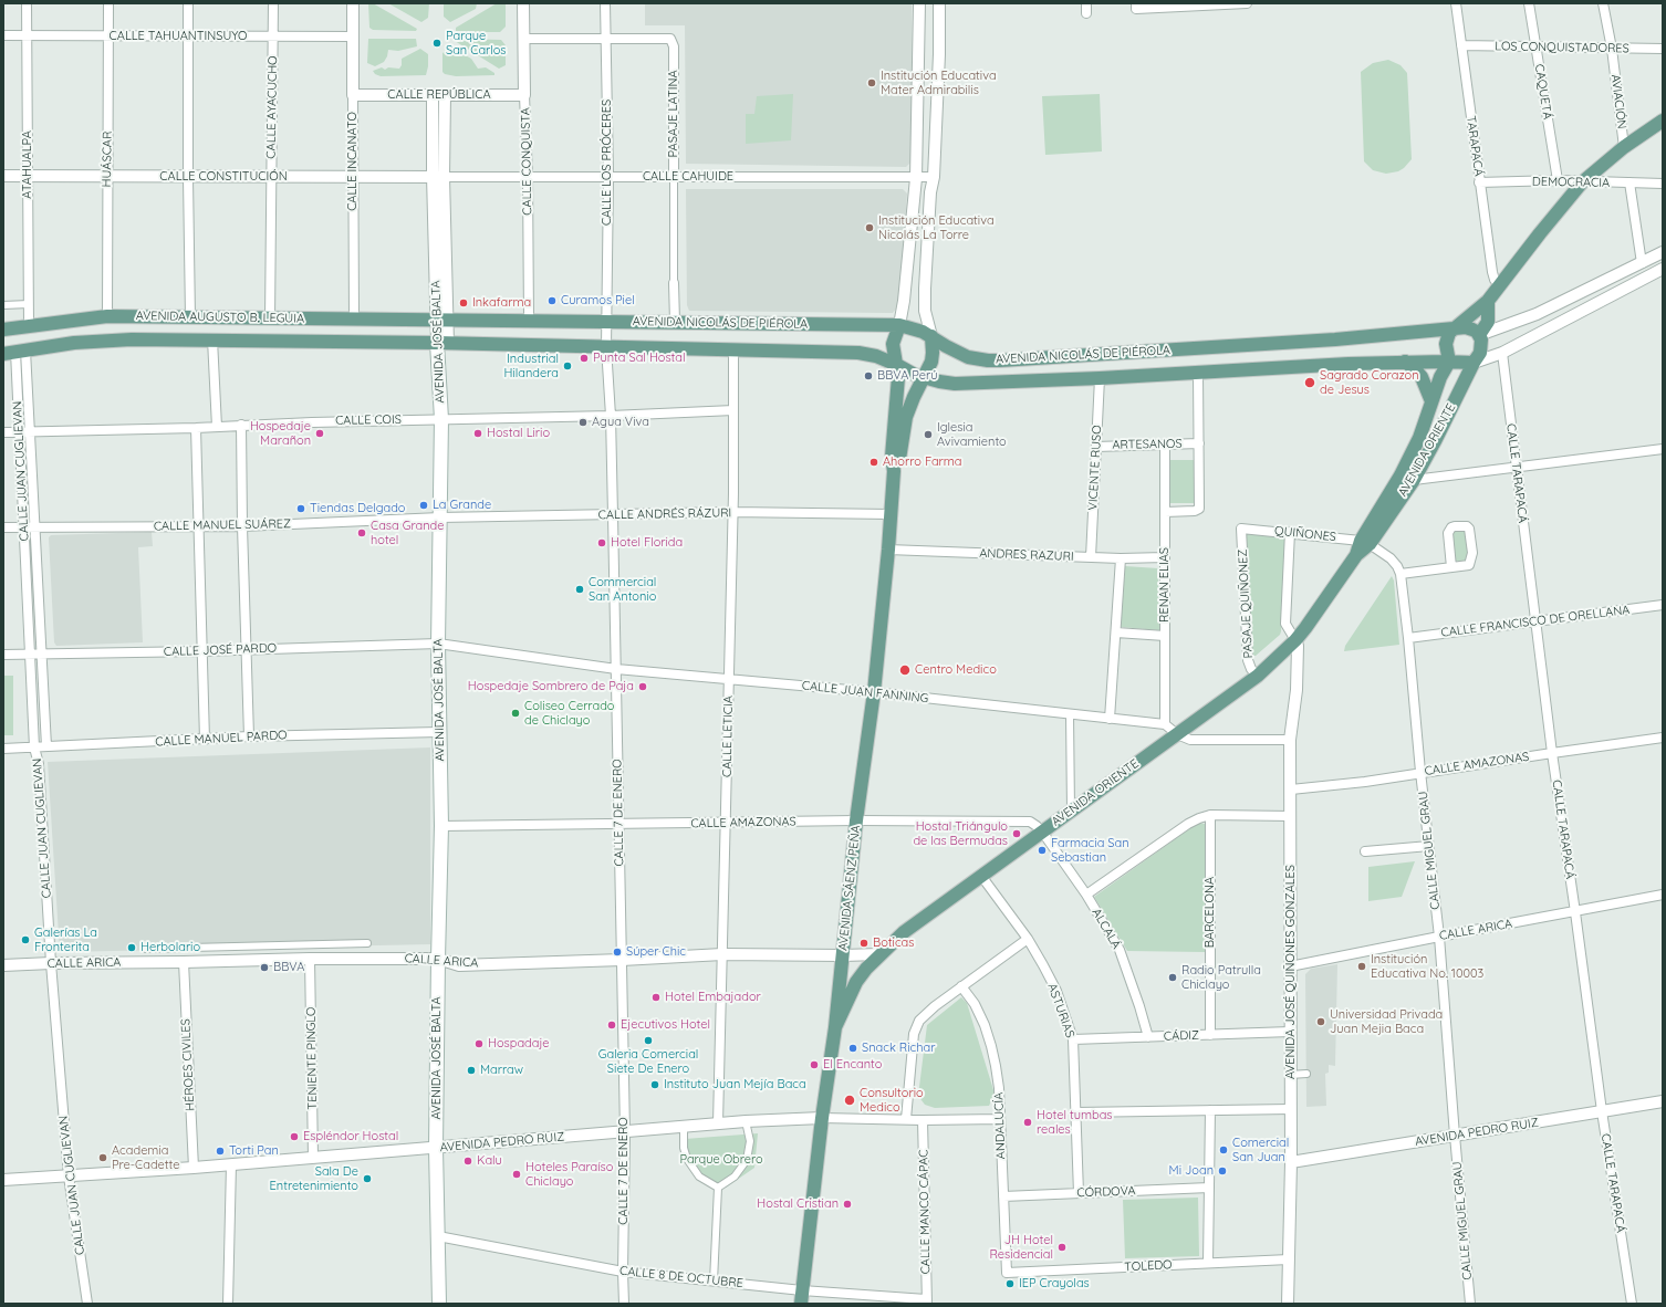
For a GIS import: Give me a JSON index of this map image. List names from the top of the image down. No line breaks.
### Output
{"streets":{"main road":["AVENIDA AUGUSTO B. LEGUIA","AVENIDA NICOLÁS DE PIÉROLA","AVENIDA JOSÉ BALTA","AVENIDA ORIENTE","AVENIDA SÁENZ PEÑA"],"street":["CALLE TAHUANTINSUYO","LOS CONQUISTADORES","CAQUETÁ","CALLE REPÚBLICA","AVIACIÓN","CALLE AYACUCHO","PASAJE LATINA","TARAPACÁ","HUÁSCAR","CALLE INCANATO","CALLE CONQUISTA","CALLE LOS PRÓCERES","ATAHUALPA","CALLE CONSTITUCIÓN","CALLE CAHUIDE","DEMOCRACIA","CALLE COIS","ARTESANOS","VICENTE RUSO","CALLE JUAN CUGLIEVAN","CALLE TARAPACÁ","CALLE ANDRÉS RÁZURI","CALLE MANUEL SUÁREZ","QUIÑONES","ANDRES RAZURI","RENAN ELIAS","PASAJE QUIÑONEZ","CALLE FRANCISCO DE ORELLANA","CALLE JOSÉ PARDO","CALLE JUAN FANNING","CALLE LETICIA","CALLE MANUEL PARDO","CALLE AMAZONAS","CALLE 7 DE ENERO","CALLE MIGUEL GRAU","BARCELONA","ALCALÁ","CALLE ARICA","AVENIDA JOSÉ QUIÑONES GONZALES","ASTURIAS","CÁDIZ","TENIENTE PINGLO","HÉROES CIVILES","ANDALUCÍA","AVENIDA PEDRO RUIZ","CÓRDOVA","CALLE MANCO CÁPAC","TOLEDO","CALLE 8 DE OCTUBRE"]},"crossings":[["CALLE TAHUANTINSUYO","CALLE AYACUCHO"],["CALLE TAHUANTINSUYO","HUÁSCAR"],["CALLE TAHUANTINSUYO","CALLE INCANATO"],["CALLE TAHUANTINSUYO","ATAHUALPA"],["LOS CONQUISTADORES","CAQUETÁ"],["LOS CONQUISTADORES","AVIACIÓN"],["LOS CONQUISTADORES","TARAPACÁ"],["CAQUETÁ","DEMOCRACIA"],["CALLE REPÚBLICA","CALLE INCANATO"],["CALLE REPÚBLICA","CALLE CONQUISTA"],["CALLE REPÚBLICA","AVENIDA JOSÉ BALTA"],["CALLE AYACUCHO","CALLE CONSTITUCIÓN"],["CALLE AYACUCHO","AVENIDA AUGUSTO B. LEGUIA"],["PASAJE LATINA","CALLE LOS PRÓCERES"],["PASAJE LATINA","CALLE CAHUIDE"],["PASAJE LATINA","AVENIDA NICOLÁS DE PIÉROLA"],["TARAPACÁ","DEMOCRACIA"],["HUÁSCAR","CALLE CONSTITUCIÓN"],["HUÁSCAR","AVENIDA AUGUSTO B. LEGUIA"],["CALLE INCANATO","CALLE CONSTITUCIÓN"],["CALLE INCANATO","AVENIDA AUGUSTO B. LEGUIA"],["CALLE CONQUISTA","CALLE CAHUIDE"],["CALLE CONQUISTA","AVENIDA NICOLÁS DE PIÉROLA"],["CALLE LOS PRÓCERES","CALLE CAHUIDE"],["CALLE LOS PRÓCERES","AVENIDA NICOLÁS DE PIÉROLA"],["CALLE LOS PRÓCERES","CALLE 7 DE ENERO"],["ATAHUALPA","CALLE CONSTITUCIÓN"],["ATAHUALPA","AVENIDA AUGUSTO B. LEGUIA"],["CALLE CONSTITUCIÓN","CALLE CAHUIDE"],["CALLE CONSTITUCIÓN","AVENIDA JOSÉ BALTA"],["CALLE CAHUIDE","AVENIDA JOSÉ BALTA"],["CALLE CAHUIDE","AVENIDA SÁENZ PEÑA"],["AVENIDA AUGUSTO B. LEGUIA","AVENIDA NICOLÁS DE PIÉROLA"],["AVENIDA AUGUSTO B. LEGUIA","AVENIDA JOSÉ BALTA"],["AVENIDA AUGUSTO B. LEGUIA","CALLE JUAN CUGLIEVAN"],["AVENIDA NICOLÁS DE PIÉROLA","AVENIDA JOSÉ BALTA"],["AVENIDA NICOLÁS DE PIÉROLA","AVENIDA ORIENTE"],["AVENIDA NICOLÁS DE PIÉROLA","VICENTE RUSO"],["AVENIDA NICOLÁS DE PIÉROLA","CALLE TARAPACÁ"],["AVENIDA NICOLÁS DE PIÉROLA","CALLE LETICIA"],["AVENIDA NICOLÁS DE PIÉROLA","CALLE 7 DE ENERO"],["AVENIDA NICOLÁS DE PIÉROLA","AVENIDA SÁENZ PEÑA"],["AVENIDA JOSÉ BALTA","CALLE COIS"],["AVENIDA JOSÉ BALTA","CALLE ANDRÉS RÁZURI"],["AVENIDA JOSÉ BALTA","CALLE MANUEL SUÁREZ"],["AVENIDA JOSÉ BALTA","CALLE JOSÉ PARDO"],["AVENIDA JOSÉ BALTA","CALLE JUAN FANNING"],["AVENIDA JOSÉ BALTA","CALLE MANUEL PARDO"],["AVENIDA JOSÉ BALTA","CALLE AMAZONAS"],["AVENIDA JOSÉ BALTA","CALLE ARICA"],["AVENIDA JOSÉ BALTA","AVENIDA PEDRO RUIZ"],["AVENIDA JOSÉ BALTA","CALLE 8 DE OCTUBRE"],["CALLE COIS","CALLE JUAN CUGLIEVAN"],["CALLE COIS","CALLE LETICIA"],["CALLE COIS","CALLE 7 DE ENERO"],["ARTESANOS","VICENTE RUSO"],["ARTESANOS","RENAN ELIAS"],["AVENIDA ORIENTE","QUIÑONES"],["AVENIDA ORIENTE","PASAJE QUIÑONEZ"],["AVENIDA ORIENTE","CALLE AMAZONAS"],["AVENIDA ORIENTE","AVENIDA SÁENZ PEÑA"],["AVENIDA ORIENTE","ALCALÁ"],["AVENIDA ORIENTE","CALLE ARICA"],["AVENIDA ORIENTE","AVENIDA JOSÉ QUIÑONES GONZALES"],["AVENIDA ORIENTE","ASTURIAS"],["VICENTE RUSO","ANDRES RAZURI"],["CALLE JUAN CUGLIEVAN","CALLE MANUEL SUÁREZ"],["CALLE JUAN CUGLIEVAN","CALLE JOSÉ PARDO"],["CALLE JUAN CUGLIEVAN","CALLE MANUEL PARDO"],["CALLE JUAN CUGLIEVAN","CALLE ARICA"],["CALLE JUAN CUGLIEVAN","AVENIDA PEDRO RUIZ"],["CALLE TARAPACÁ","CALLE FRANCISCO DE ORELLANA"],["CALLE TARAPACÁ","CALLE AMAZONAS"],["CALLE TARAPACÁ","CALLE ARICA"],["CALLE TARAPACÁ","AVENIDA PEDRO RUIZ"],["CALLE ANDRÉS RÁZURI","CALLE MANUEL SUÁREZ"],["CALLE ANDRÉS RÁZURI","CALLE LETICIA"],["CALLE ANDRÉS RÁZURI","CALLE 7 DE ENERO"],["CALLE ANDRÉS RÁZURI","AVENIDA SÁENZ PEÑA"],["QUIÑONES","PASAJE QUIÑONEZ"],["ANDRES RAZURI","RENAN ELIAS"],["ANDRES RAZURI","AVENIDA SÁENZ PEÑA"],["RENAN ELIAS","CALLE JUAN FANNING"],["CALLE FRANCISCO DE ORELLANA","CALLE MIGUEL GRAU"],["CALLE JOSÉ PARDO","CALLE JUAN FANNING"],["CALLE JUAN FANNING","CALLE LETICIA"],["CALLE JUAN FANNING","CALLE 7 DE ENERO"],["CALLE JUAN FANNING","AVENIDA SÁENZ PEÑA"],["CALLE LETICIA","CALLE AMAZONAS"],["CALLE LETICIA","CALLE ARICA"],["CALLE LETICIA","AVENIDA PEDRO RUIZ"],["CALLE AMAZONAS","CALLE 7 DE ENERO"],["CALLE AMAZONAS","CALLE MIGUEL GRAU"],["CALLE AMAZONAS","AVENIDA SÁENZ PEÑA"],["CALLE AMAZONAS","ALCALÁ"],["CALLE AMAZONAS","AVENIDA JOSÉ QUIÑONES GONZALES"],["CALLE 7 DE ENERO","CALLE ARICA"],["CALLE 7 DE ENERO","AVENIDA PEDRO RUIZ"],["CALLE 7 DE ENERO","CALLE 8 DE OCTUBRE"],["CALLE MIGUEL GRAU","CALLE ARICA"],["CALLE MIGUEL GRAU","AVENIDA PEDRO RUIZ"],["AVENIDA SÁENZ PEÑA","CALLE ARICA"],["AVENIDA SÁENZ PEÑA","AVENIDA PEDRO RUIZ"],["AVENIDA SÁENZ PEÑA","CALLE 8 DE OCTUBRE"],["BARCELONA","CÁDIZ"],["ALCALÁ","CÁDIZ"],["CALLE ARICA","AVENIDA JOSÉ QUIÑONES GONZALES"],["CALLE ARICA","TENIENTE PINGLO"],["CALLE ARICA","HÉROES CIVILES"],["AVENIDA JOSÉ QUIÑONES GONZALES","CÁDIZ"],["AVENIDA JOSÉ QUIÑONES GONZALES","AVENIDA PEDRO RUIZ"],["AVENIDA JOSÉ QUIÑONES GONZALES","TOLEDO"],["ASTURIAS","CÁDIZ"],["ASTURIAS","CÓRDOVA"],["TENIENTE PINGLO","AVENIDA PEDRO RUIZ"],["HÉROES CIVILES","AVENIDA PEDRO RUIZ"],["ANDALUCÍA","AVENIDA PEDRO RUIZ"],["ANDALUCÍA","CÓRDOVA"],["ANDALUCÍA","TOLEDO"],["AVENIDA PEDRO RUIZ","CALLE MANCO CÁPAC"],["CALLE MANCO CÁPAC","CALLE 8 DE OCTUBRE"]],"parks":["Parque Obrero"],"places":["Parque San Carlos","Institución Educativa Mater Admirabilis","Institución Educativa Nicolás La Torre","Curamos Piel","Inkafarma","Punta Sal Hostal","Industrial Hilandera","BBVA Perú","Sagrado Corazon de Jesus","Agua Viva","Hospedaje Marañon","Hostal Lirio","Iglesia Avivamiento","Ahorro Farma","La Grande","Tiendas Delgado","Casa Grande hotel","Hotel Florida","Commercial San Antonio","Centro Medico","Hospedaje Sombrero de Paja","Coliseo Cerrado de Chiclayo","Hostal Triángulo de las Bermudas","Farmacia San Sebastian","Galerías La Fronterita","Boticas","Herbolario","Súper Chic","Institución Educativa No. 10003","BBVA","Radio Patrulla Chiclayo","Hotel Embajador","Universidad Privada Juan Mejia Baca","Ejecutivos Hotel","Galeria Comercial Siete De Enero","Hospadaje","Snack Richar","El Encanto","Marraw","Instituto Juan Mejía Baca","Consultorio Medico","Hotel tumbas reales","Espléndor Hostal","Comercial San Juan","Torti Pan","Academia Pre-Cadette","Kalu","Mi Joan","Hoteles Paraíso Chiclayo","Sala De Entretenimiento","Hostal Cristian","JH Hotel Residencial","IEP Crayolas"]}
